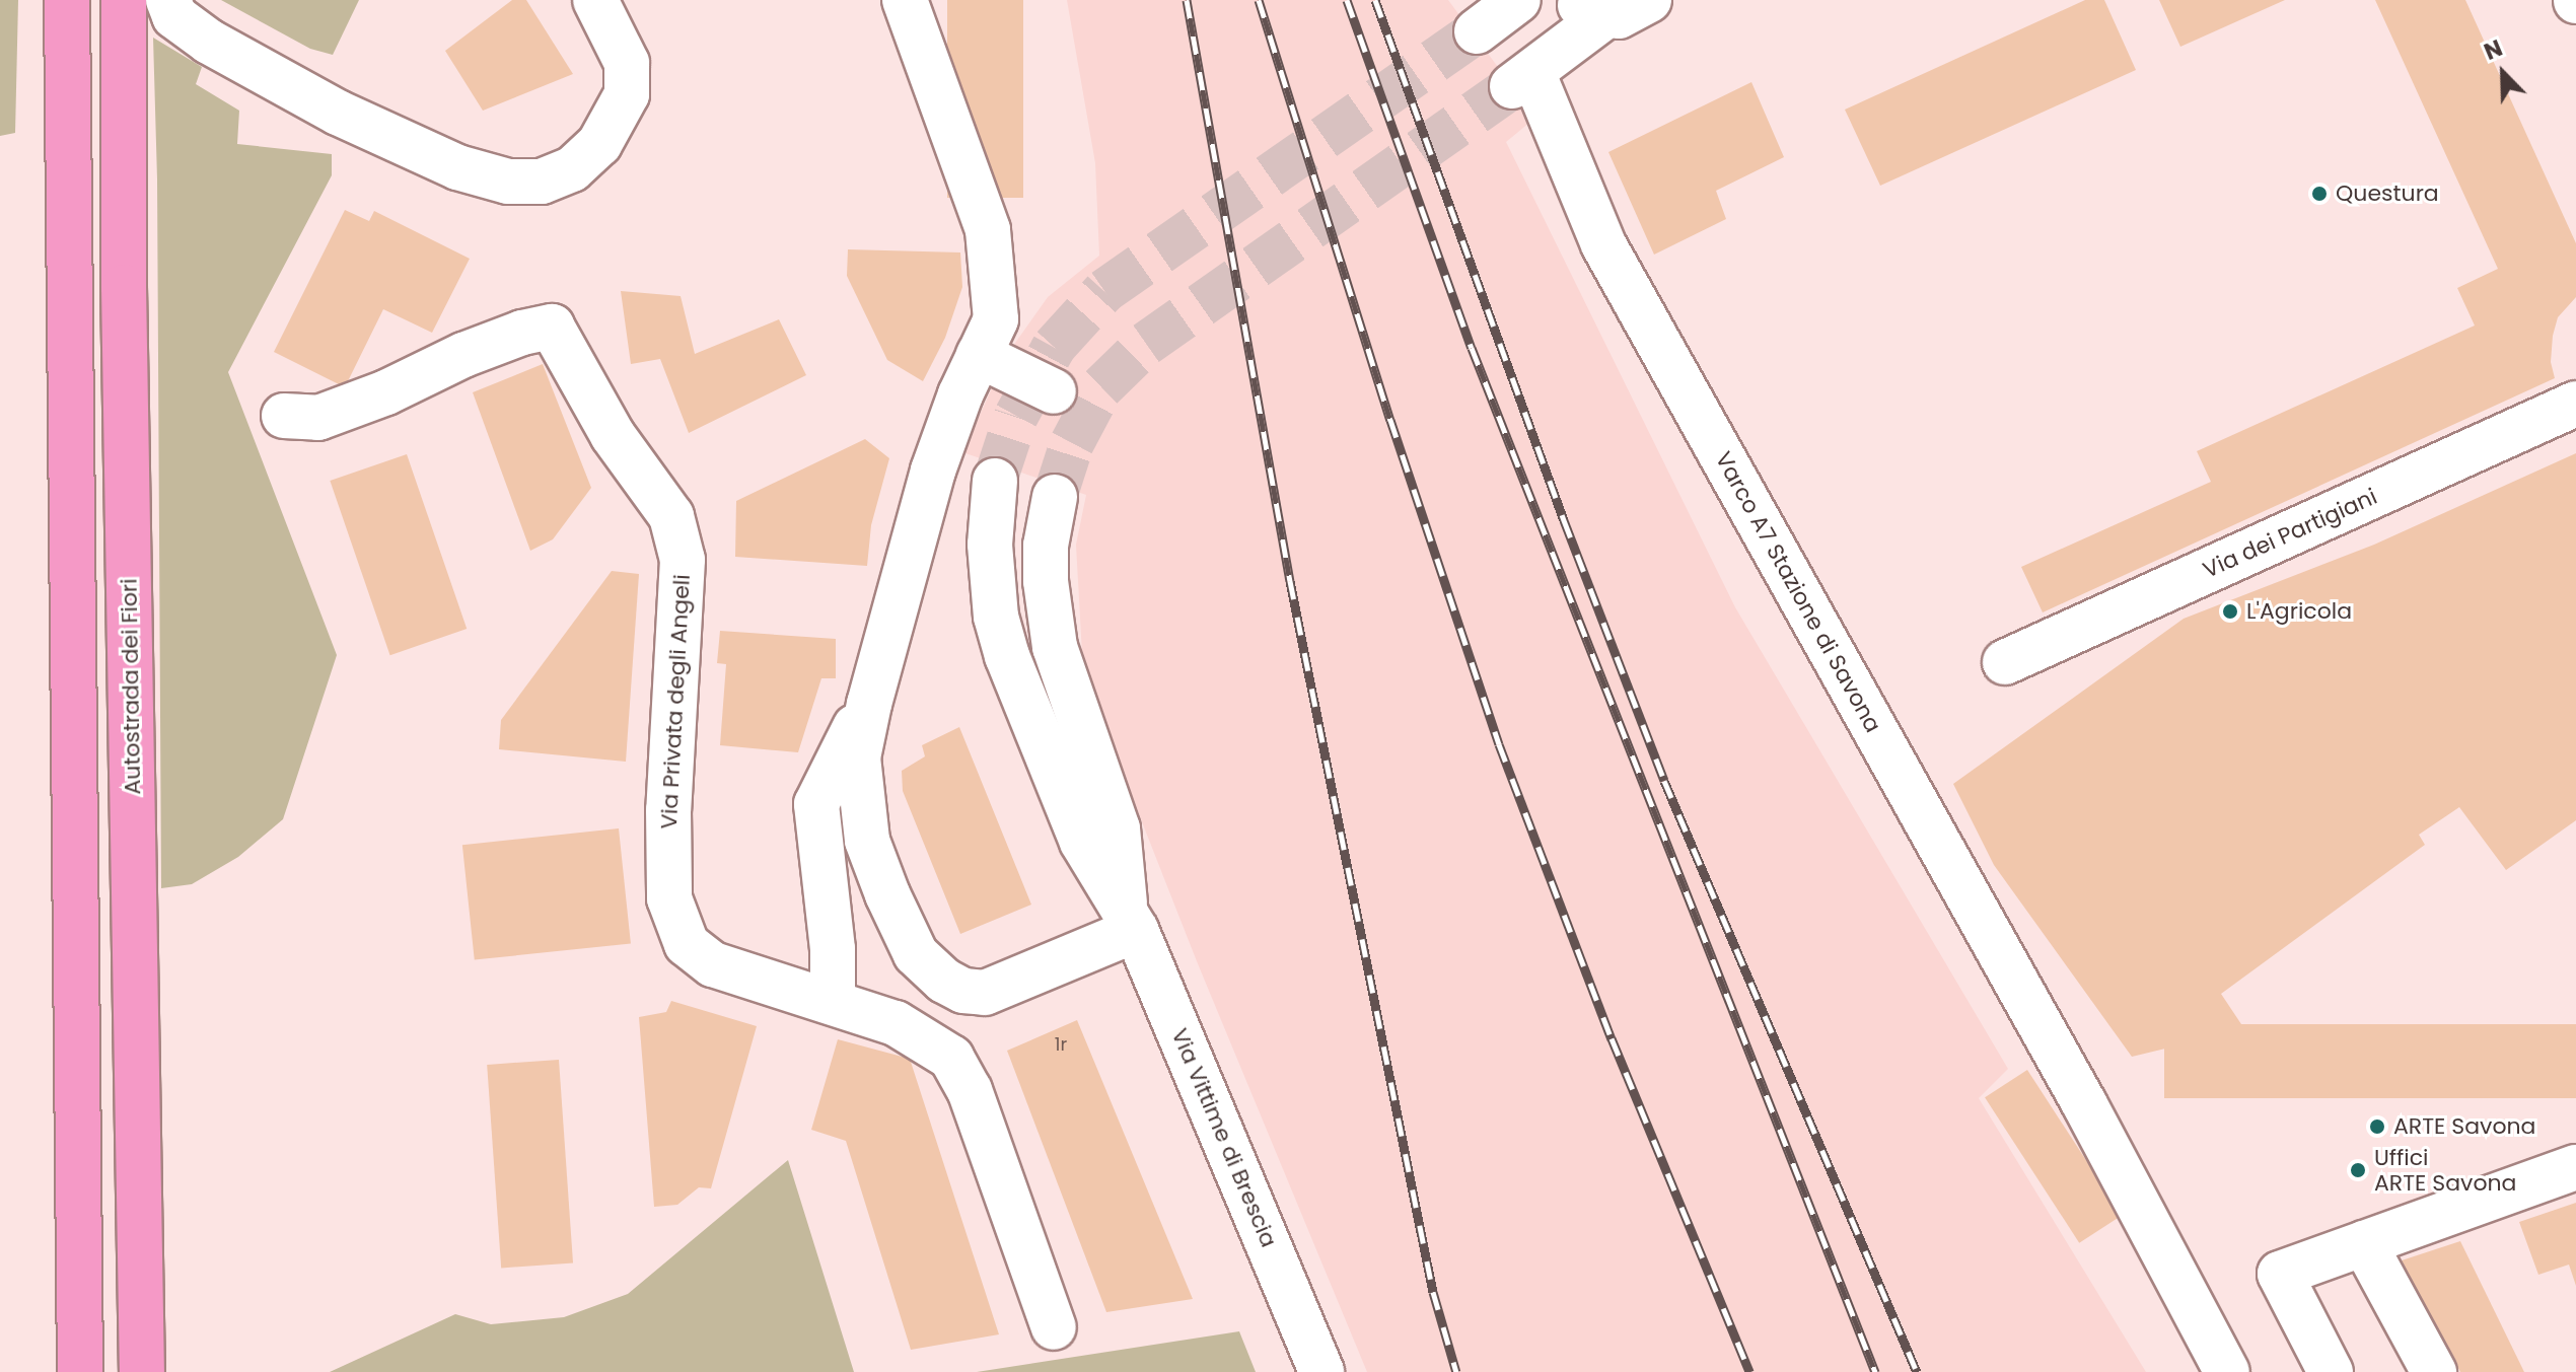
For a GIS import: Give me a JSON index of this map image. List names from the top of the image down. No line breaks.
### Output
{"streets":{"highway":["Autostrada dei Fiori"],"street":["Via dei Partigiani","Varco A7 Stazione di Savona","Via Privata degli Angeli","Via Vittime di Brescia"]},"places":["Questura","L'Agricola","ARTE Savona","Uffici ARTE Savona"],"house_numbers":["1r"],"north":"top left"}
